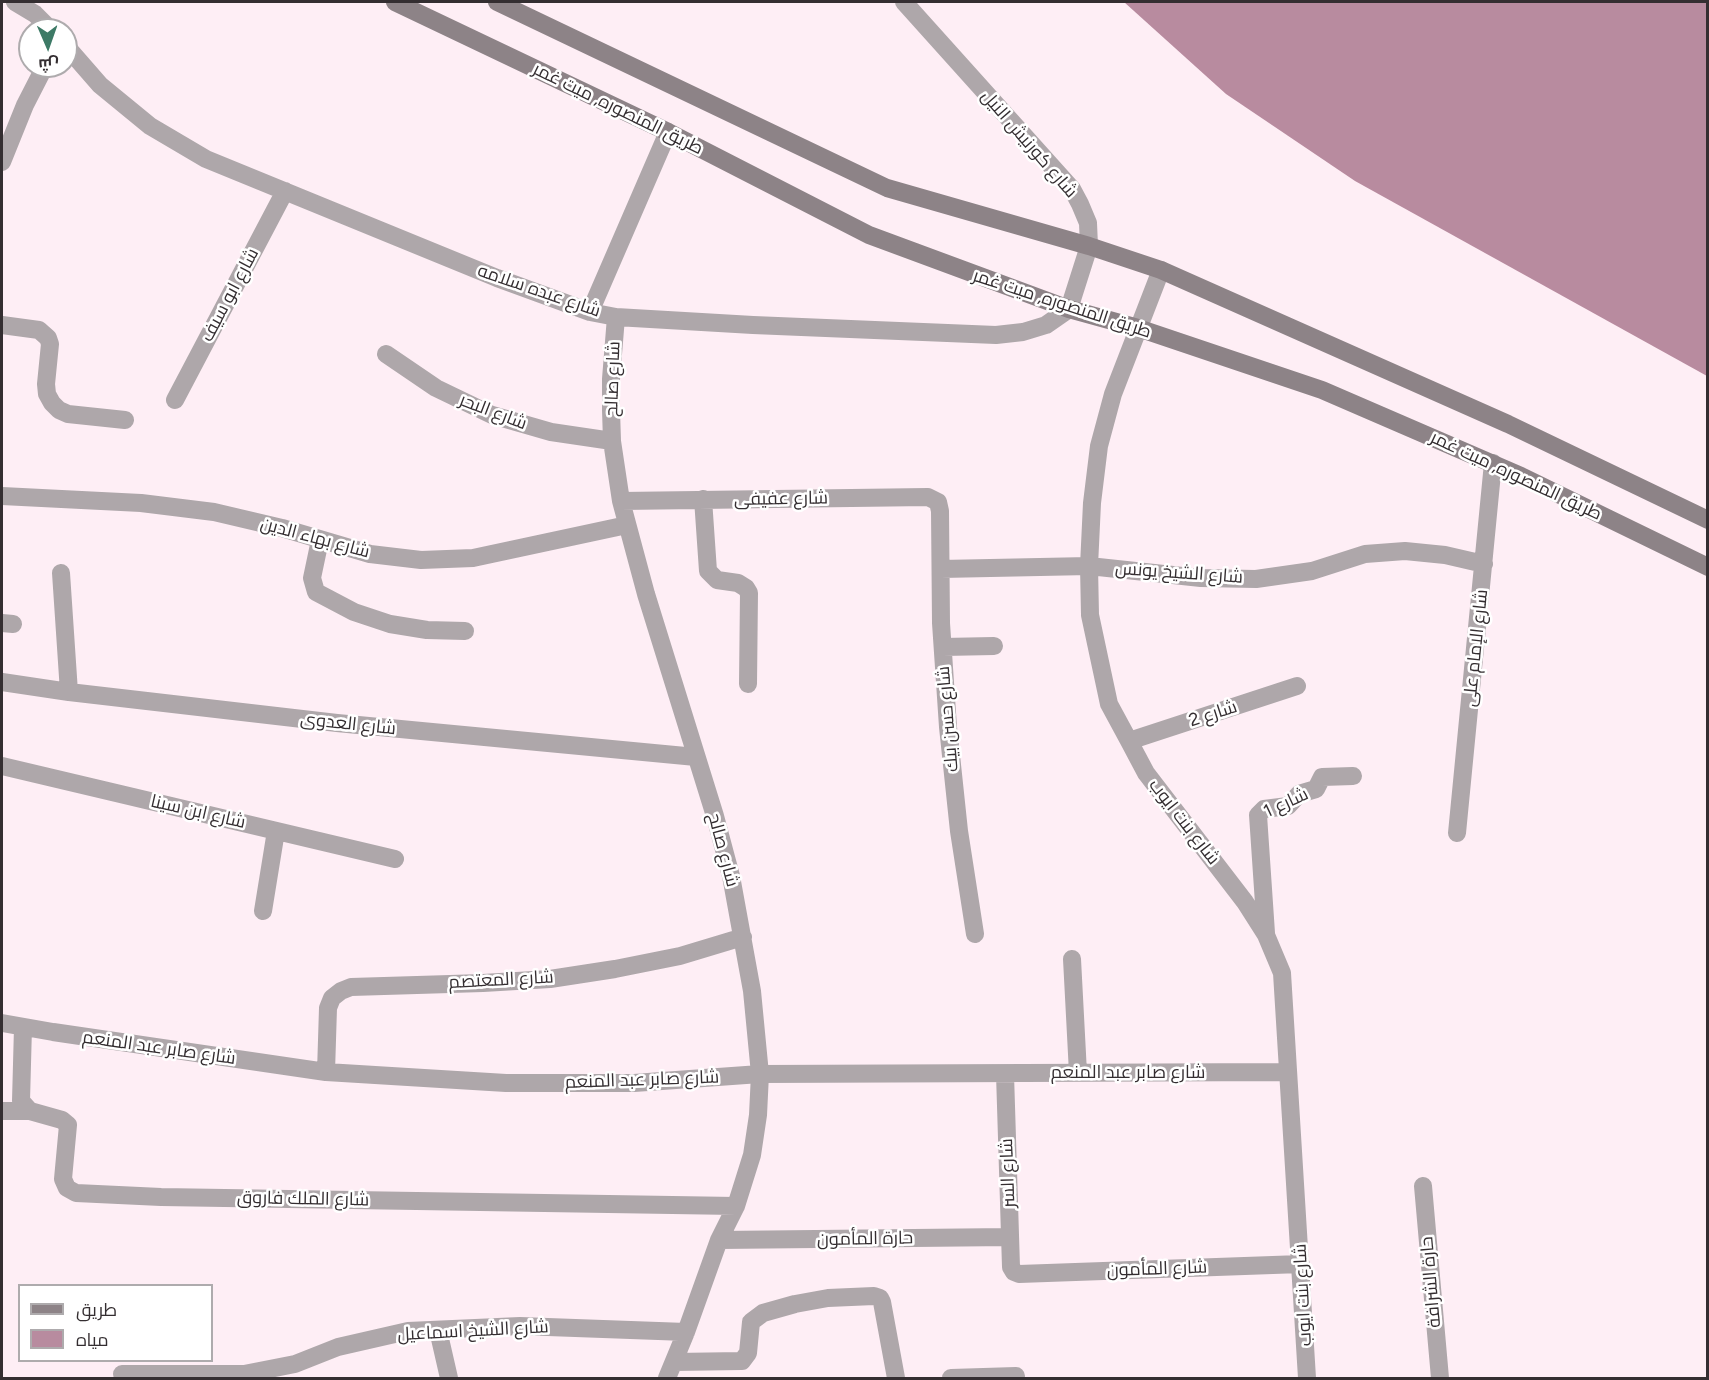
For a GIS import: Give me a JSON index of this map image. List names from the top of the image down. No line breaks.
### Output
{"streets":{"main road":["طريق المنصوره, ميت غمر"],"street":["شارع كورنيش النيل","شارع عبده سلامه","شارع ابو سيف","شارع صالح","شارع البحر","شارع عفيفى","شارع بهاء الدين","شارع الشيخ يونس","شارع الإمام على","شارع 2","شارع حسن بيك","شارع العدوى","شارع 1","شارع ابن سينا","شارع بنت ايوب","شارع المعتصم","شارع صابر عبد المنعم","شارع السر","شارع الملك فاروق","حارة المأمون","شارع المأمون","حارة الشرافة","شارع الشيخ اسماعيل"]},"crossings":[["طريق المنصوره, ميت غمر","شارع كورنيش النيل"],["طريق المنصوره, ميت غمر","شارع عبده سلامه"],["طريق المنصوره, ميت غمر","شارع الإمام على"],["طريق المنصوره, ميت غمر","شارع بنت ايوب"],["شارع كورنيش النيل","شارع عبده سلامه"],["شارع عبده سلامه","شارع ابو سيف"],["شارع عبده سلامه","شارع صالح"],["شارع صالح","شارع البحر"],["شارع صالح","شارع عفيفى"],["شارع صالح","شارع بهاء الدين"],["شارع صالح","شارع العدوى"],["شارع صالح","شارع المعتصم"],["شارع صالح","شارع صابر عبد المنعم"],["شارع صالح","شارع الملك فاروق"],["شارع صالح","حارة المأمون"],["شارع صالح","شارع الشيخ اسماعيل"],["شارع عفيفى","شارع حسن بيك"],["شارع الشيخ يونس","شارع الإمام على"],["شارع الشيخ يونس","شارع حسن بيك"],["شارع الشيخ يونس","شارع بنت ايوب"],["شارع 2","شارع بنت ايوب"],["شارع 1","شارع بنت ايوب"],["شارع بنت ايوب","شارع صابر عبد المنعم"],["شارع بنت ايوب","شارع المأمون"],["شارع المعتصم","شارع صابر عبد المنعم"],["شارع صابر عبد المنعم","شارع السر"],["شارع السر","حارة المأمون"],["شارع السر","شارع المأمون"]],"legend":["طريق","مياه"],"north":"bottom"}
